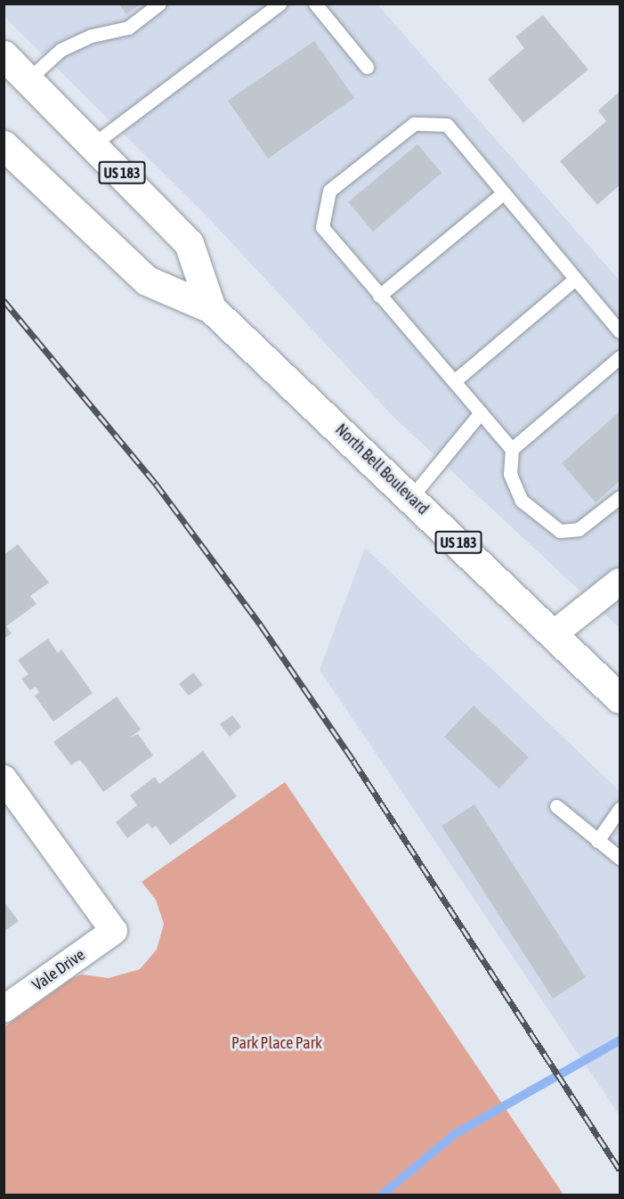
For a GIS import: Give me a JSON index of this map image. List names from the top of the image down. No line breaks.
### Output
{"streets":{"main road":["US 183","North Bell Boulevard"],"street":["Vale Drive"]},"parks":["Park Place Park"]}
